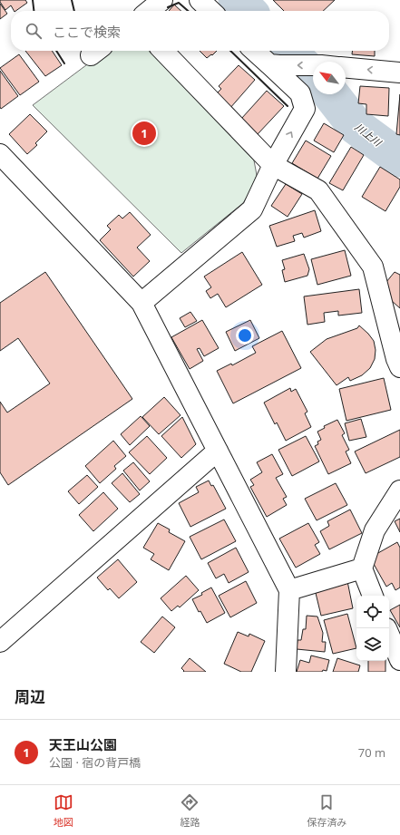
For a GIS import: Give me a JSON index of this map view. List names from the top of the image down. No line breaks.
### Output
{"water":["川上川"],"north":"top left","page":{"search":"ここで検索","pins":"1","heading":"周辺","list":[{"mark":"1","name":"天王山公園","note":"公園 · 宿の背戸橋","value":"70 m"}],"nav":["地図","経路","保存済み"]}}
